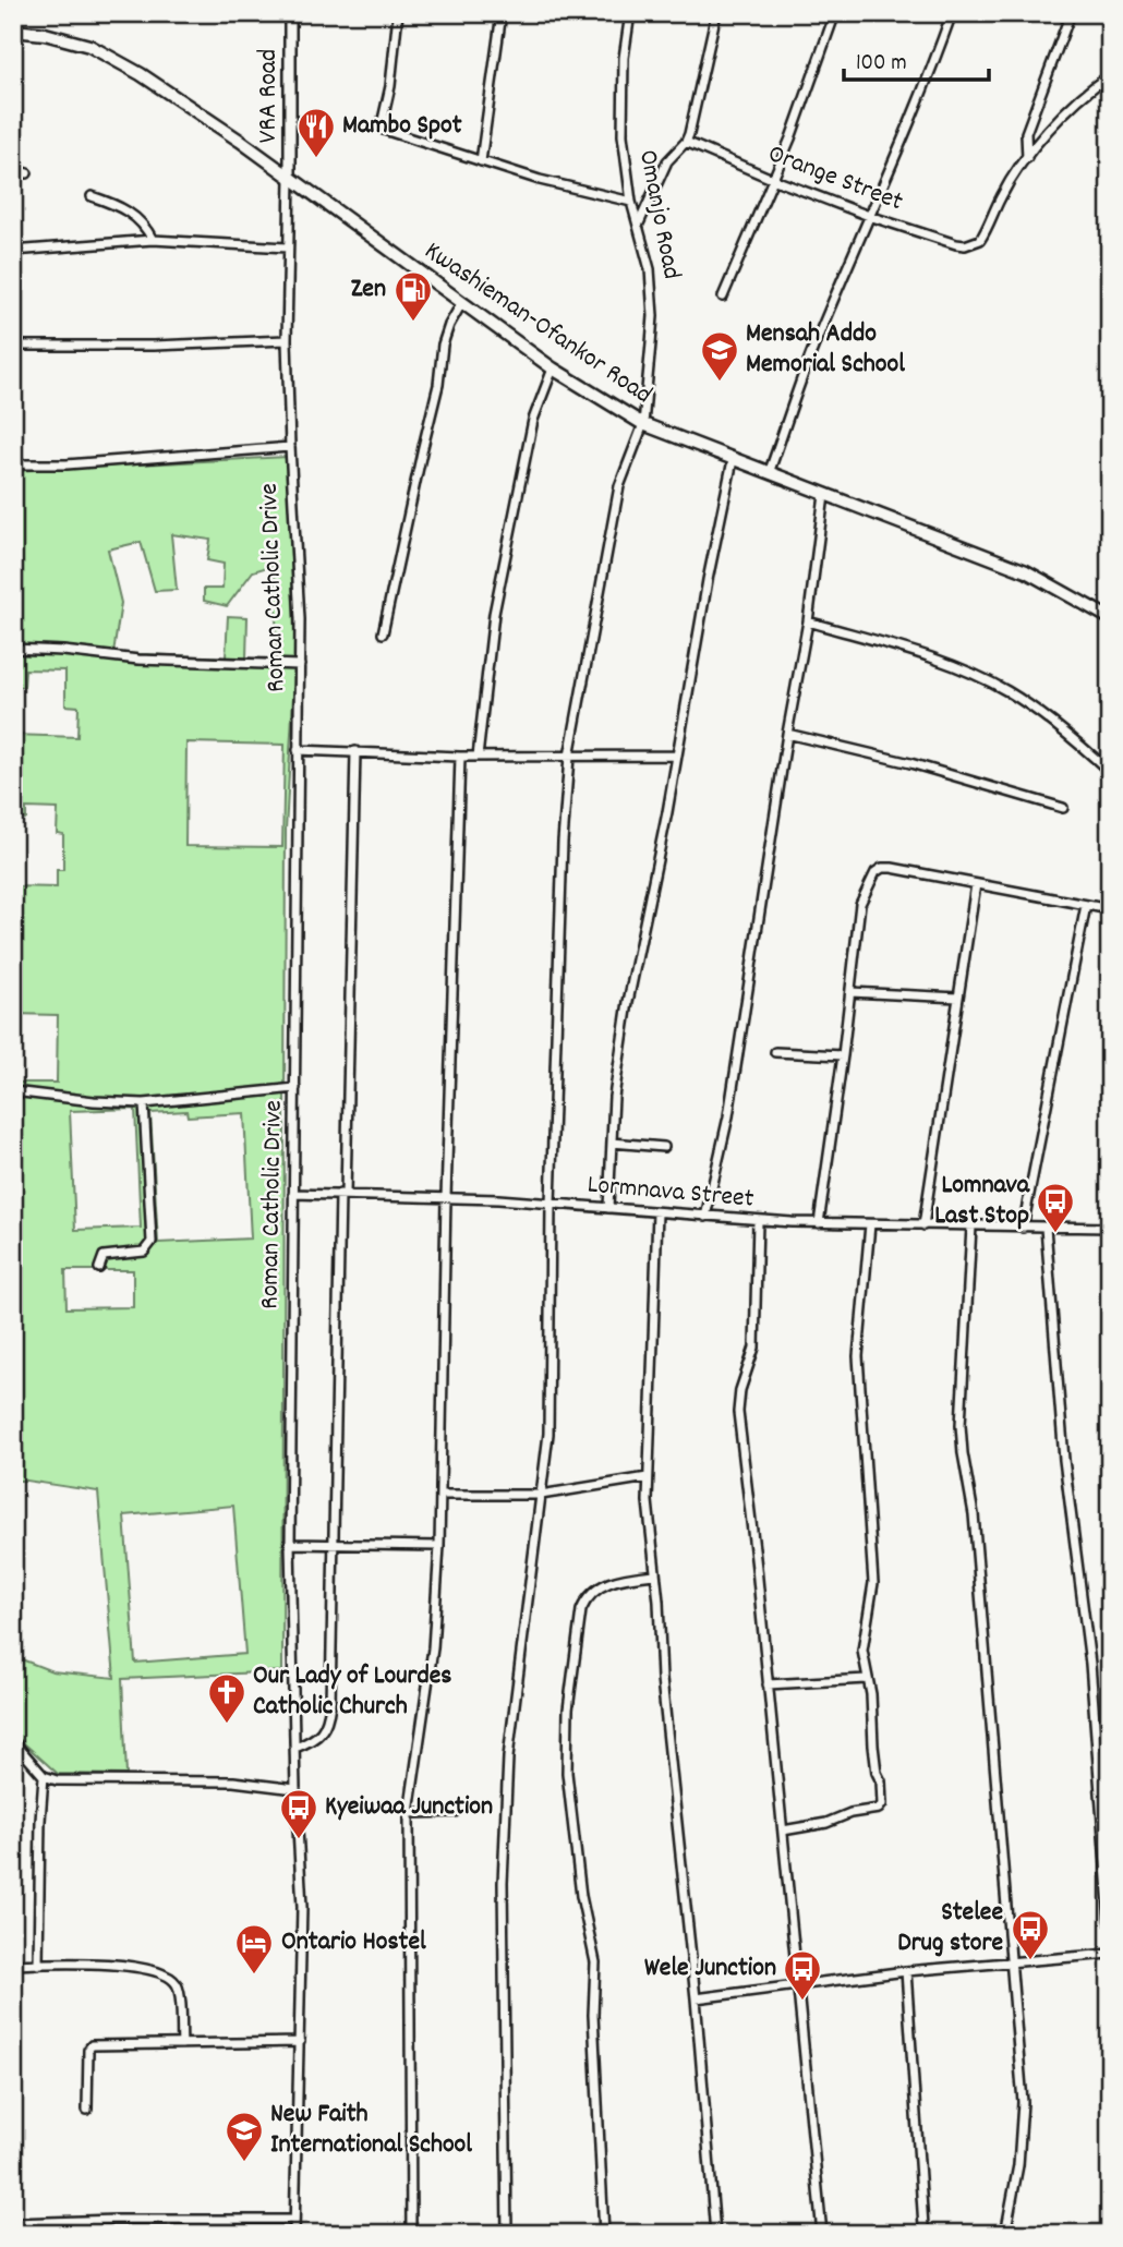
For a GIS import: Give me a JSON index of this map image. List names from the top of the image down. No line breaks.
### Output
{"streets":{"main road":["Kwashieman-Ofankor Road"],"street":["VRA Road","Orange Street","Omanjo Road","Roman Catholic Drive","Lormnava Street"]},"crossings":[["VRA Road","Kwashieman-Ofankor Road"],["VRA Road","Roman Catholic Drive"],["Omanjo Road","Kwashieman-Ofankor Road"],["Omanjo Road","Lormnava Street"],["Kwashieman-Ofankor Road","Roman Catholic Drive"],["Roman Catholic Drive","Lormnava Street"]],"places":{"restaurant":["Mambo Spot"],"fuel station":["Zen"],"school or university":["Mensah Addo Memorial School","New Faith International School"],"bus stop":["Lomnava Last Stop","Kyeiwaa Junction","Stelee Drug store","Wele Junction"],"church":["Our Lady of Lourdes Catholic Church"],"hotel":["Ontario Hostel"]},"scale_bar":"100 m"}
